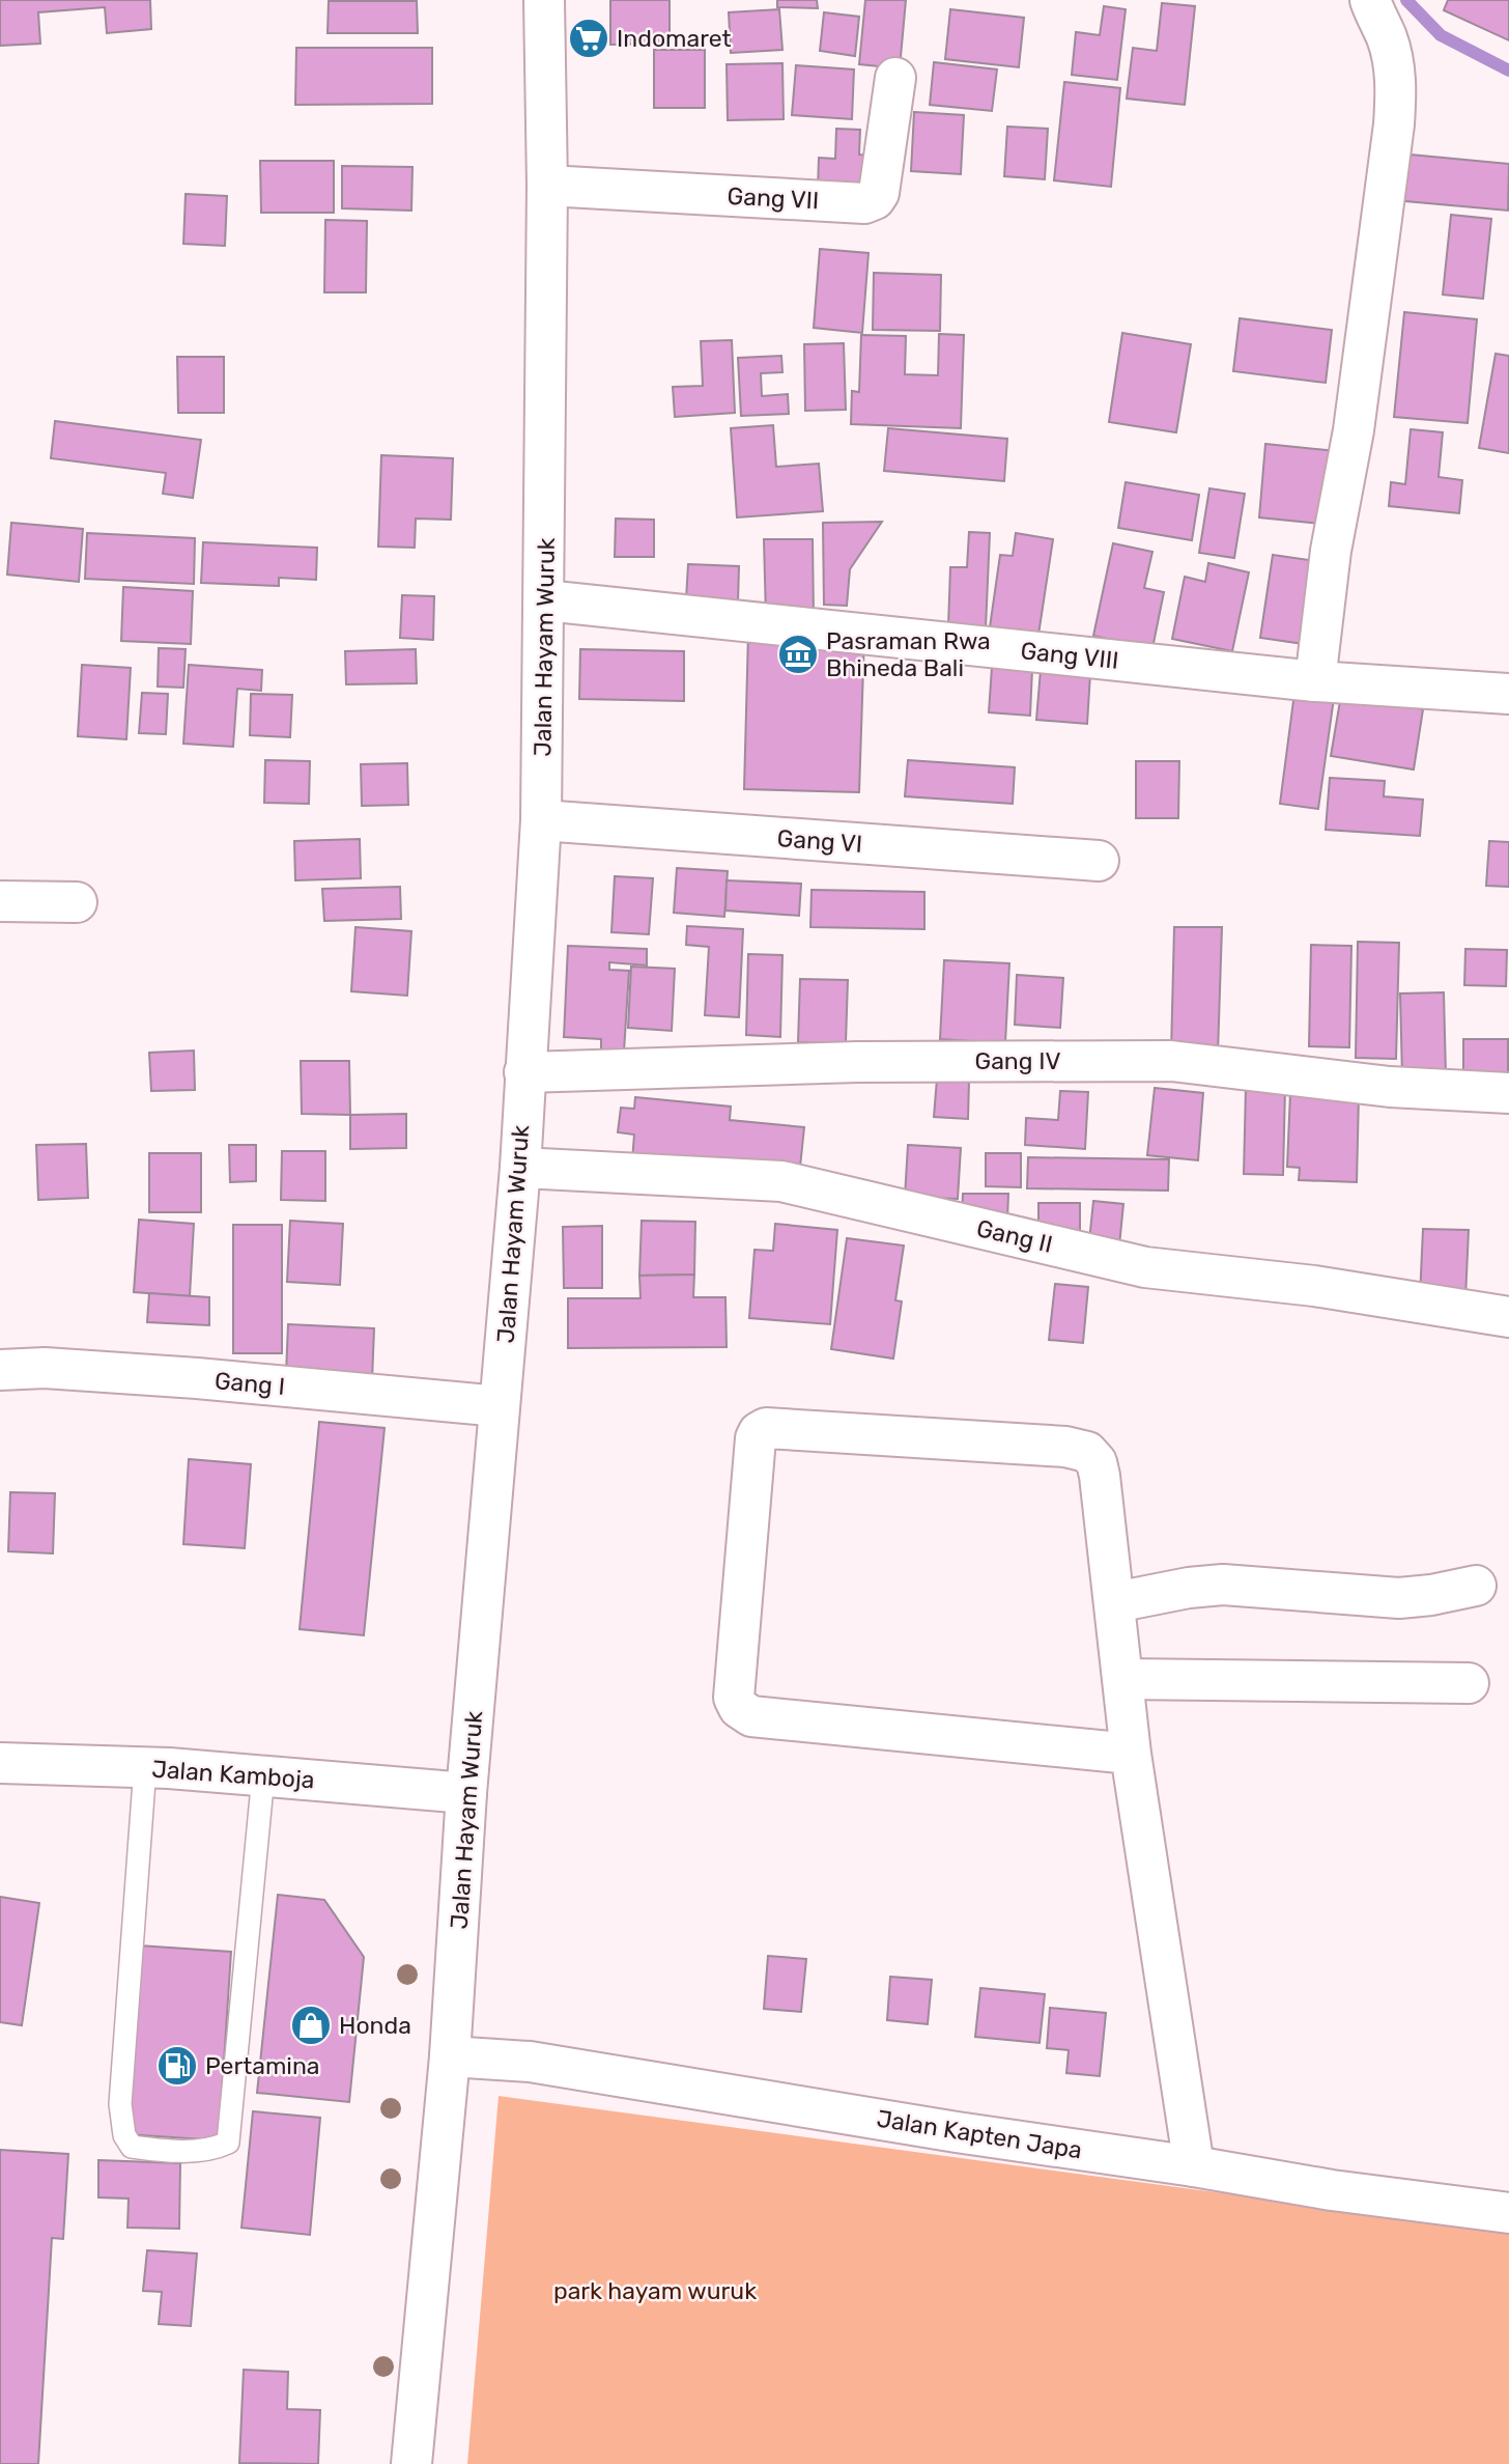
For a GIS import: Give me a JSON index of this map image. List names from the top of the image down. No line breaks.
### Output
{"streets":{"street":["Gang VII","Jalan Hayam Wuruk","Gang VIII","Gang VI","Gang IV","Gang II","Gang I","Jalan Kamboja","Jalan Kapten Japa"]},"crossings":[["Gang VII","Jalan Hayam Wuruk"],["Jalan Hayam Wuruk","Gang VIII"],["Jalan Hayam Wuruk","Gang VI"],["Jalan Hayam Wuruk","Gang IV"],["Jalan Hayam Wuruk","Gang II"],["Jalan Hayam Wuruk","Gang I"],["Jalan Hayam Wuruk","Jalan Kamboja"],["Jalan Hayam Wuruk","Jalan Kapten Japa"]],"parks":["park hayam wuruk"],"places":{"supermarket":["Indomaret"],"museum":["Pasraman Rwa Bhineda Bali"],"shop":["Honda"],"fuel station":["Pertamina"]}}
